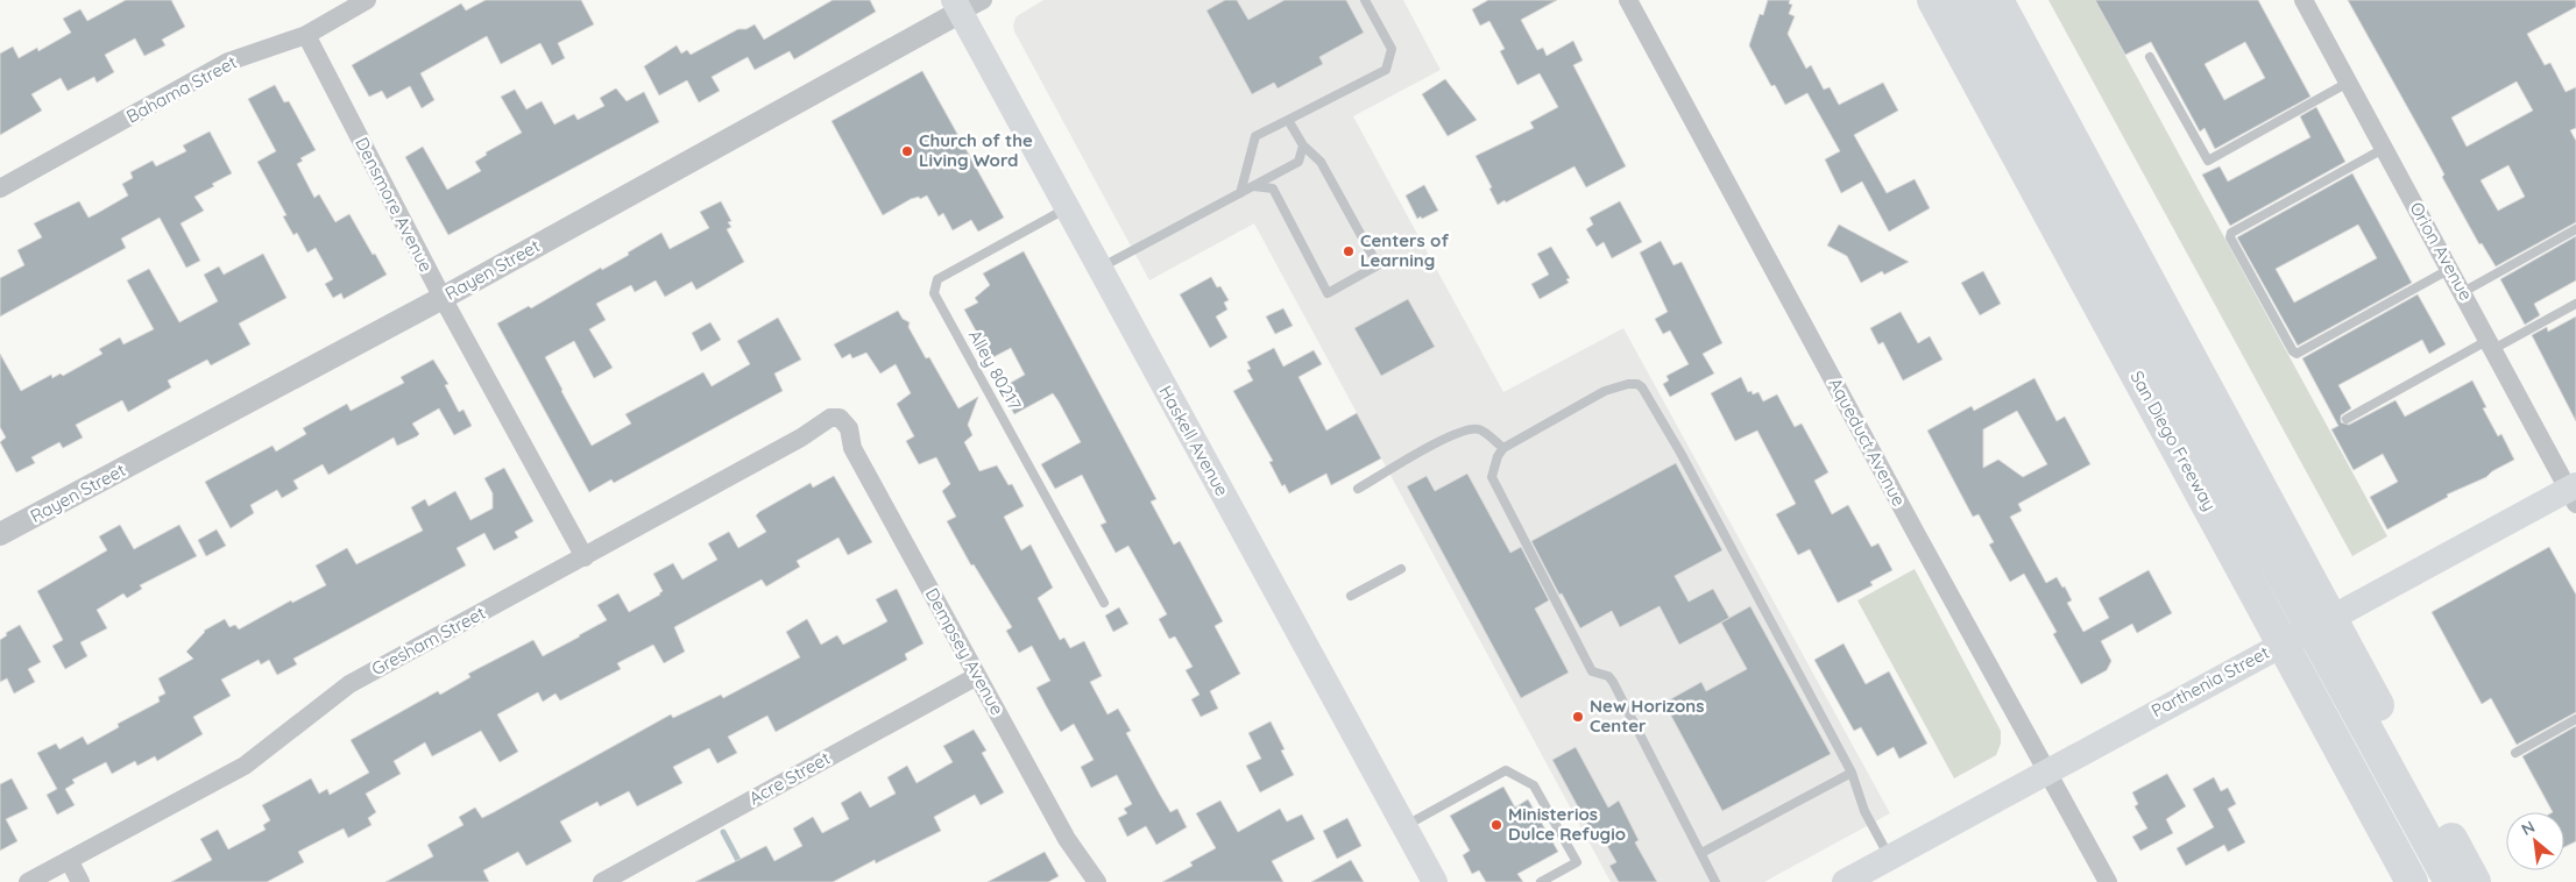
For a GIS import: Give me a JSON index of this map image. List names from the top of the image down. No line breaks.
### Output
{"streets":{"highway":["San Diego Freeway"],"main road":["Haskell Avenue","Parthenia Street"],"street":["Bahama Street","Densmore Avenue","Orion Avenue","Rayen Street","Aqueduct Avenue","Gresham Street","Dempsey Avenue","Acre Street"],"lane":["Alley 80217"]},"crossings":[["Bahama Street","Densmore Avenue"],["Densmore Avenue","Rayen Street"],["Densmore Avenue","Gresham Street"],["Orion Avenue","Parthenia Street"],["Rayen Street","Haskell Avenue"],["Alley 80217","Haskell Avenue"],["Aqueduct Avenue","Parthenia Street"],["Gresham Street","Dempsey Avenue"],["Dempsey Avenue","Acre Street"]],"places":["Church of the Living Word","Centers of Learning","New Horizons Center","Ministerios Dulce Refugio"],"north":"top left"}
